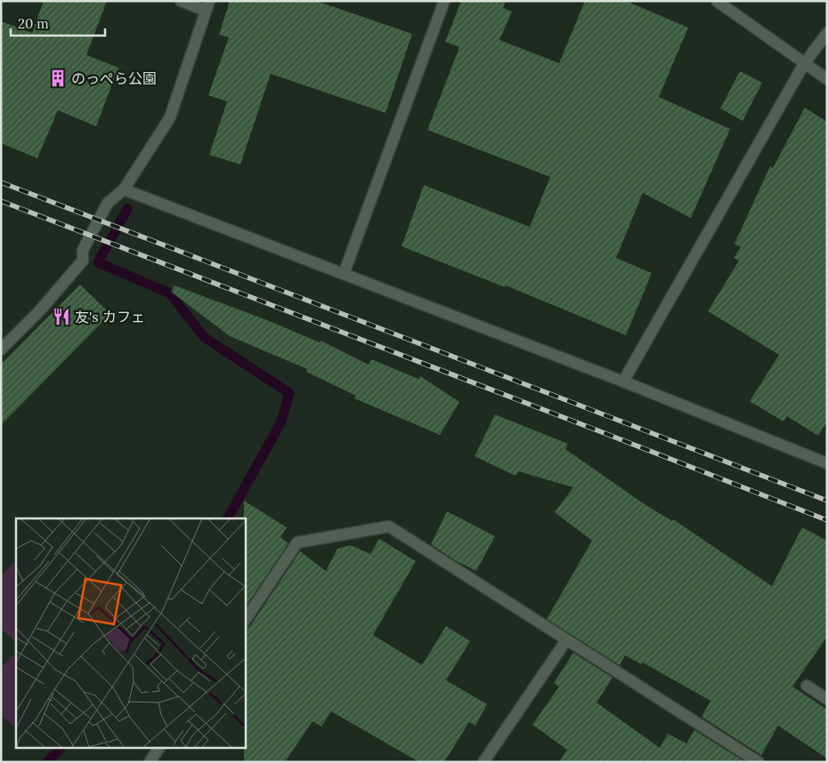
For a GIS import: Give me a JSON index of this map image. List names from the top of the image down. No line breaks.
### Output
{"places":{"building":["のっぺら公園"],"restaurant":["友's カフェ"]},"scale_bar":"20 m"}
